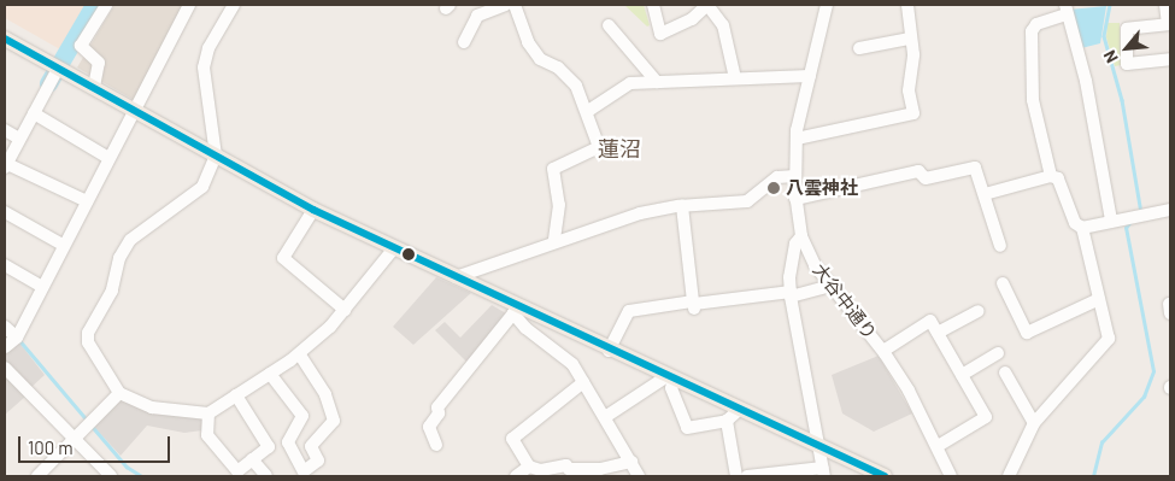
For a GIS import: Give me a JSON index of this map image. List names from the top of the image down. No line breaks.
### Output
{"streets":{"street":["大谷中通り"]},"districts":["蓮沼"],"places":["八雲神社"],"scale_bar":"100 m","north":"bottom left"}
